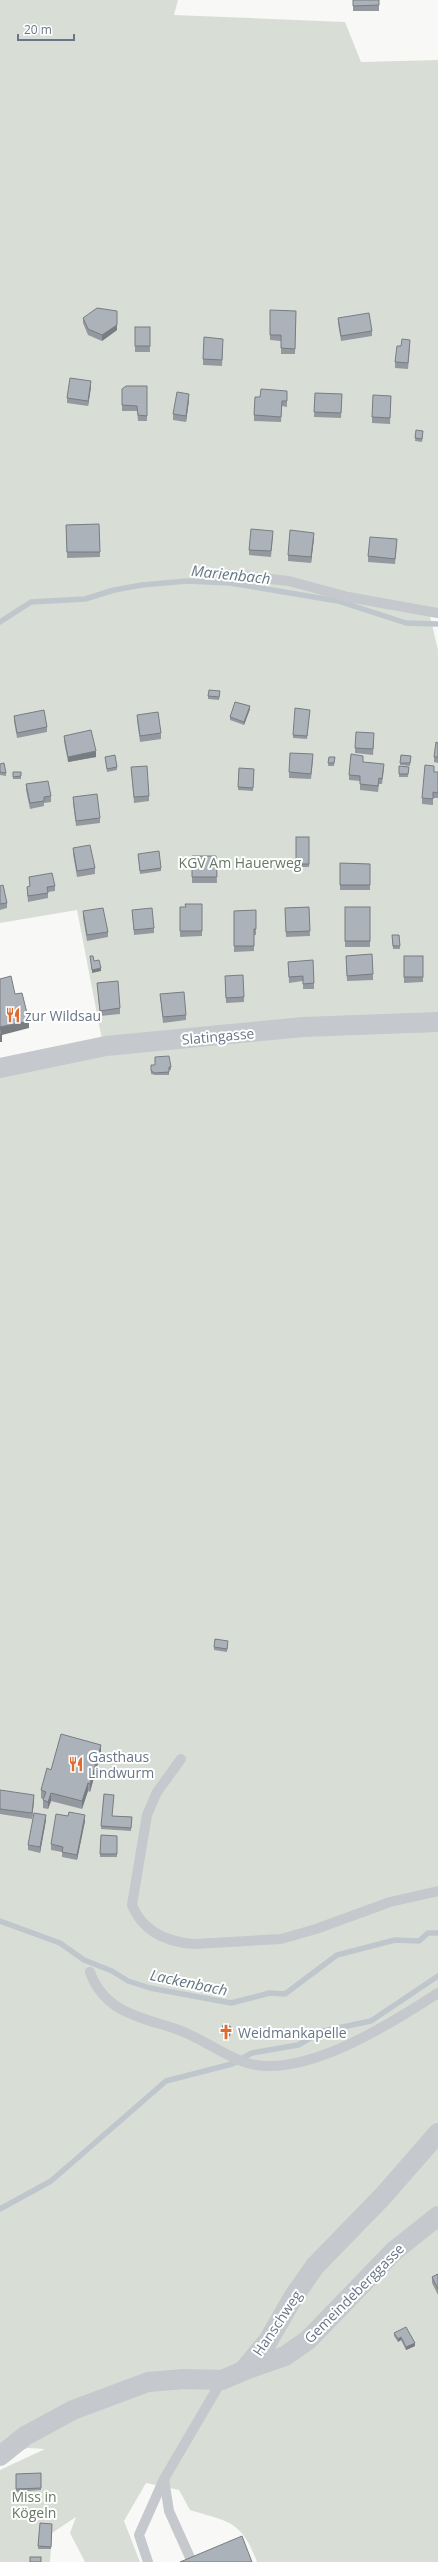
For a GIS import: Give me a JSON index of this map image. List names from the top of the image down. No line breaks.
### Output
{"streets":{"street":["Slatingasse","Gemeindeberggasse","Hanschweg"]},"crossings":[["Gemeindeberggasse","Hanschweg"]],"water":["Marienbach","Lackenbach"],"parks":["KGV Am Hauerweg","Miss in Kögeln"],"places":{"restaurant":["zur Wildsau","Gasthaus Lindwurm"],"church":["Weidmankapelle"]},"scale_bar":"20 m"}
